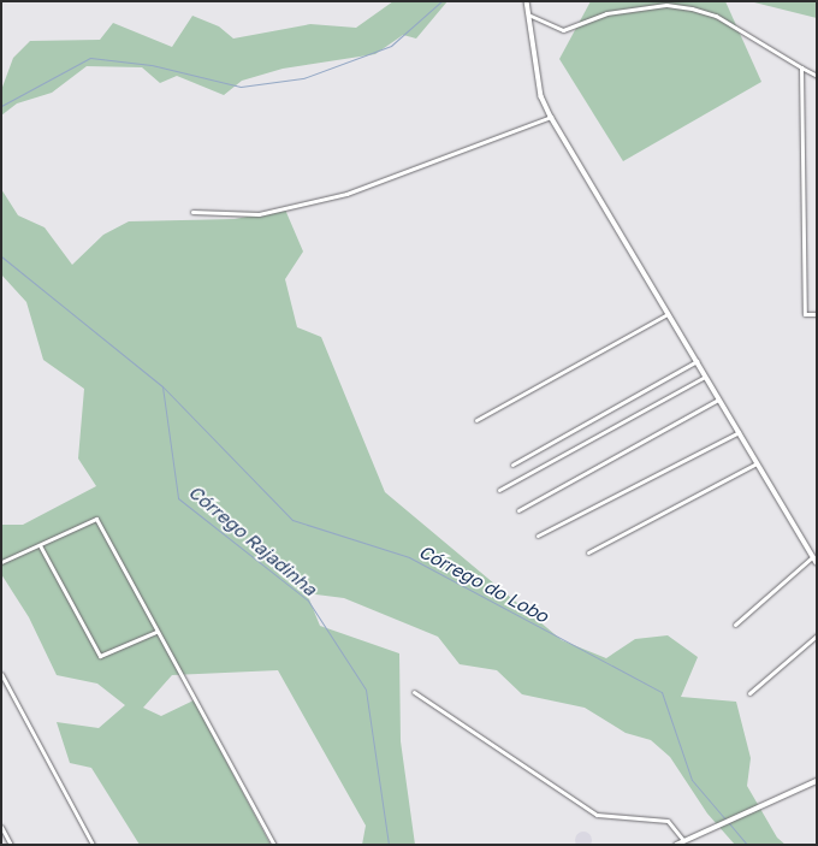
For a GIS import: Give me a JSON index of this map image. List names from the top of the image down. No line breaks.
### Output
{"water":["Córrego Rajadinha","Córrego do Lobo"]}
